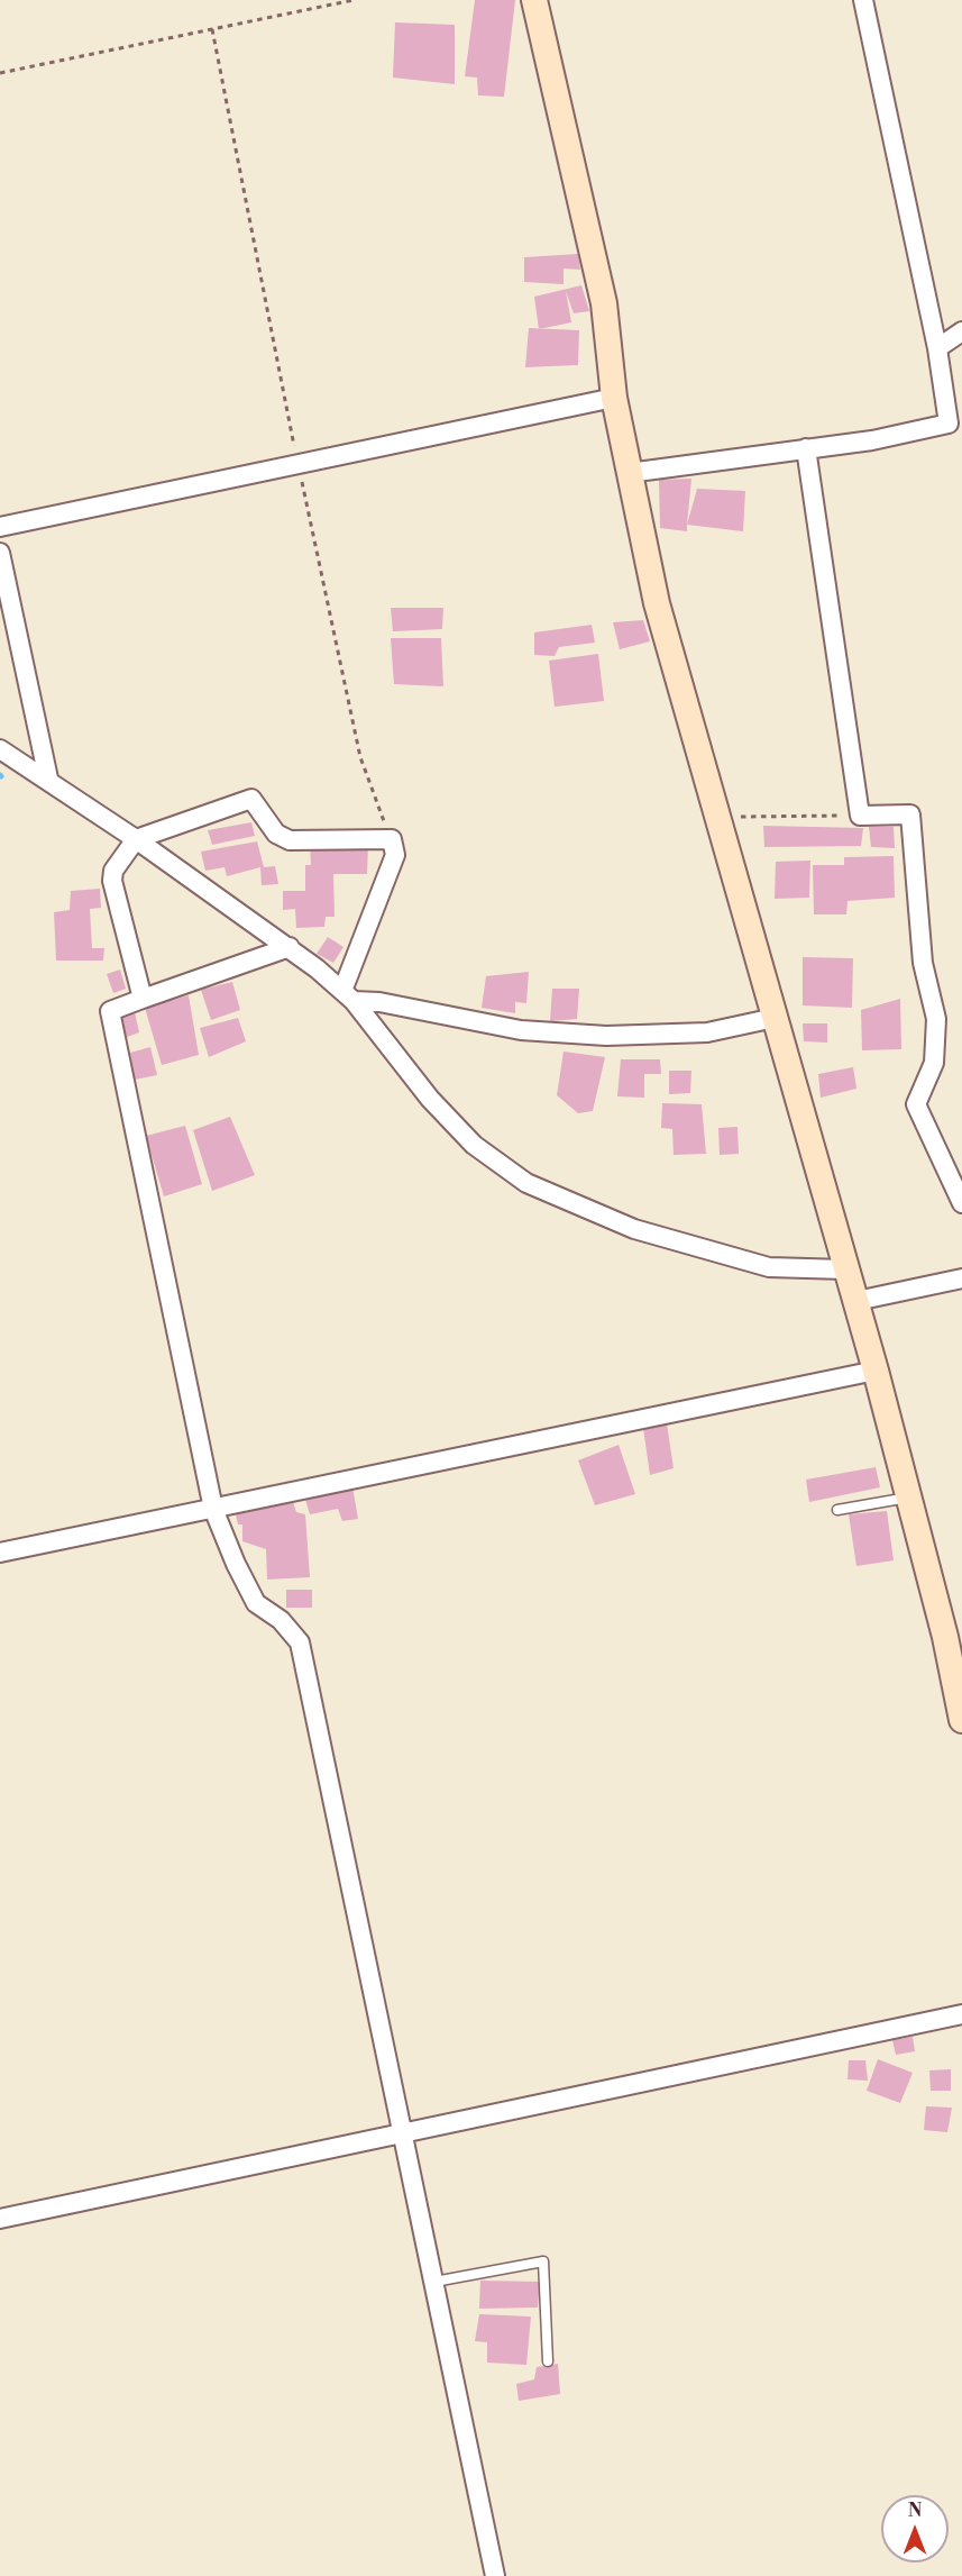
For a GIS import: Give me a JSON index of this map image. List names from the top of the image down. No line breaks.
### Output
{"north":"top"}
